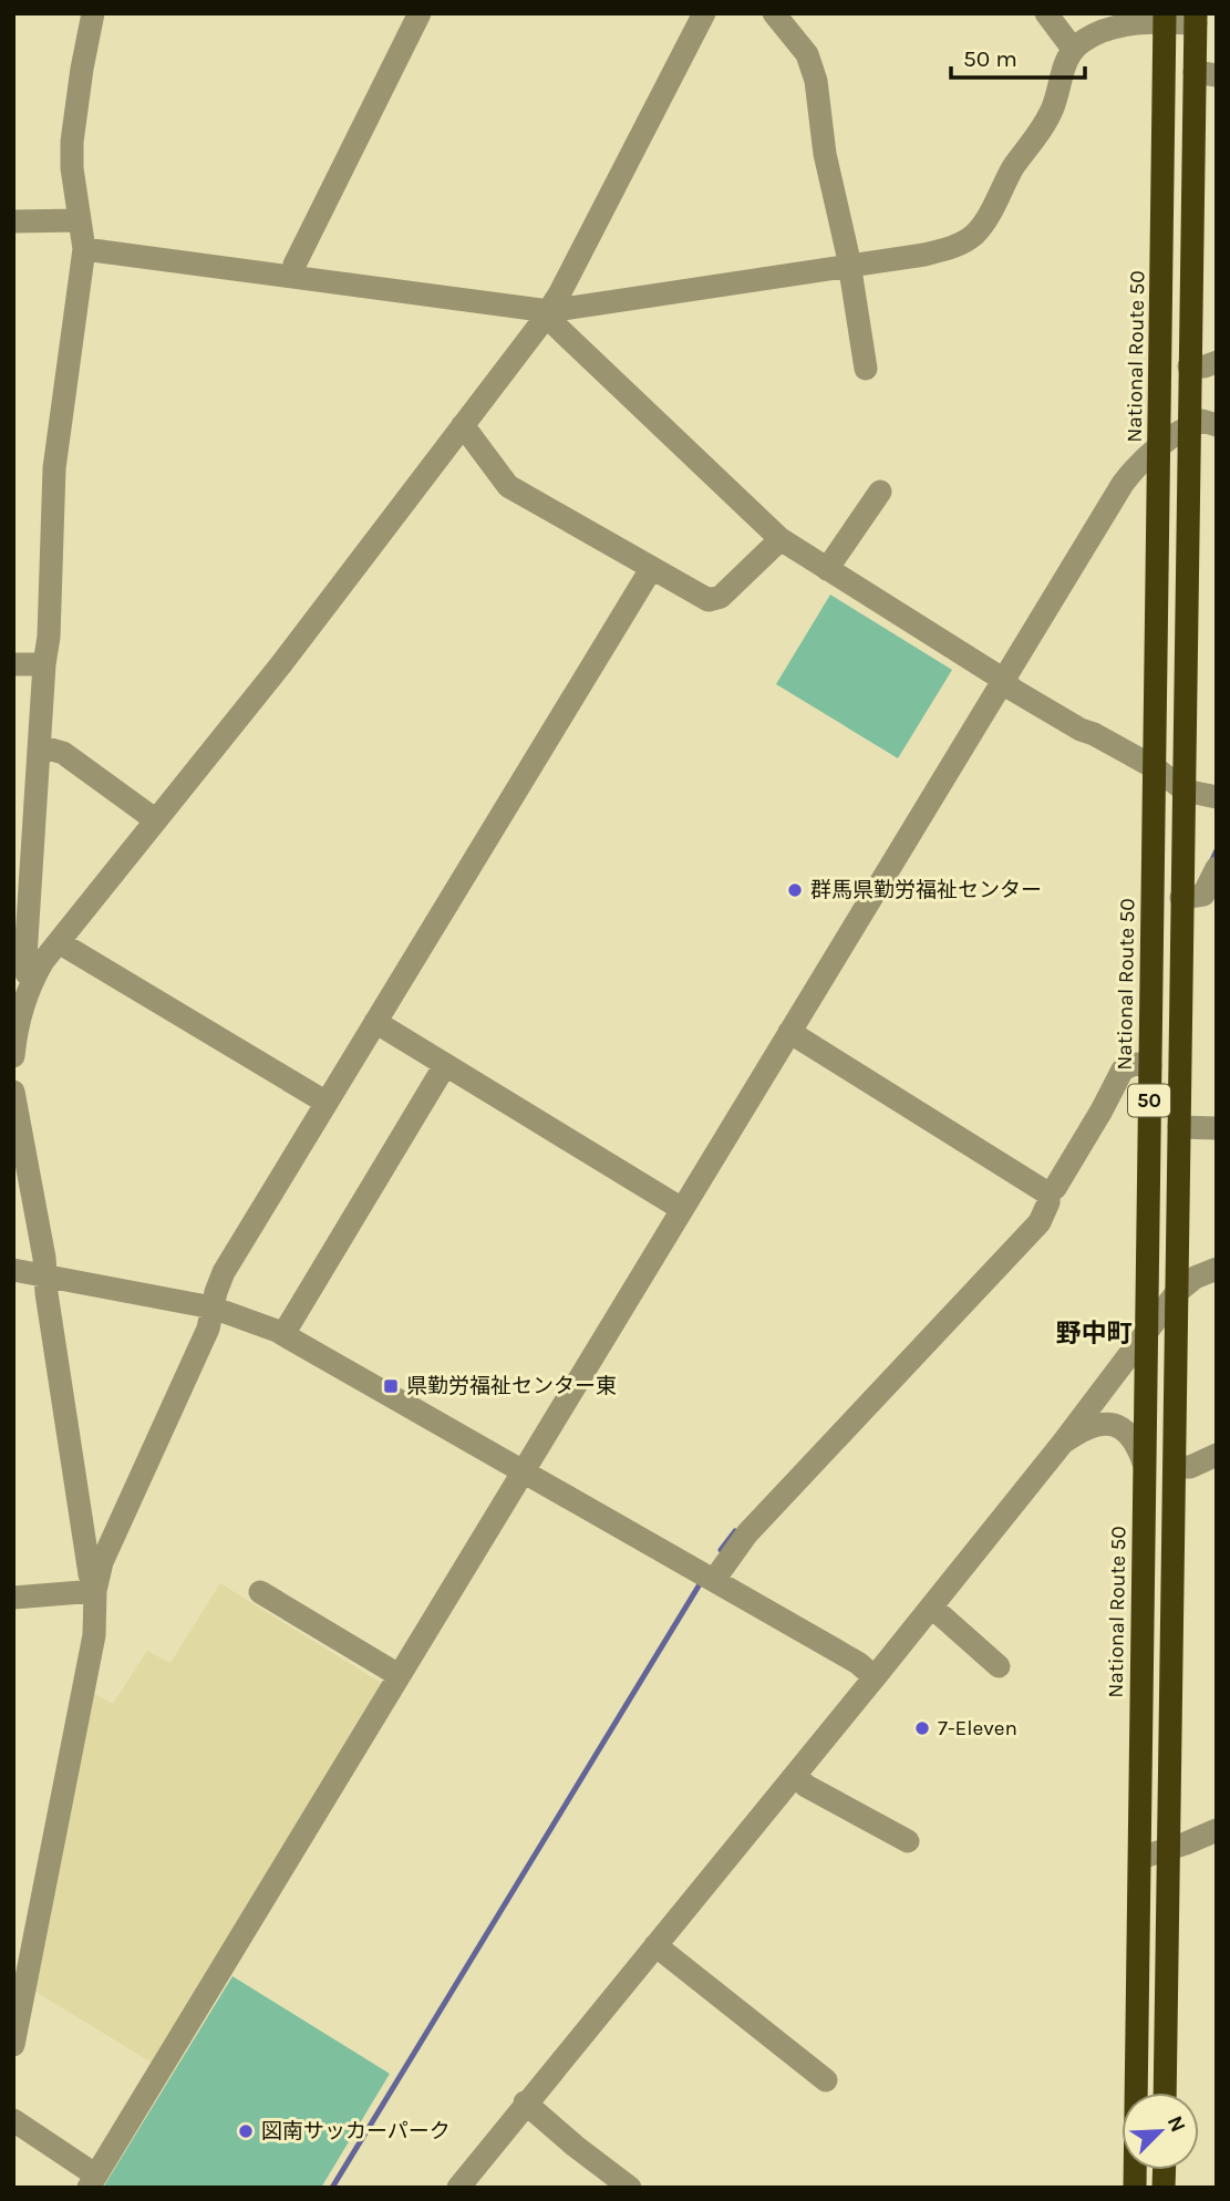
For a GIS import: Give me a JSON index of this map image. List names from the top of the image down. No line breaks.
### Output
{"streets":{"highway":["National Route 50","50"]},"districts":["野中町"],"places":{"other":["群馬県勤労福祉センター","7-Eleven","図南サッカーパーク"],"transit":["県勤労福祉センター東"]},"scale_bar":"50 m","north":"top right"}
